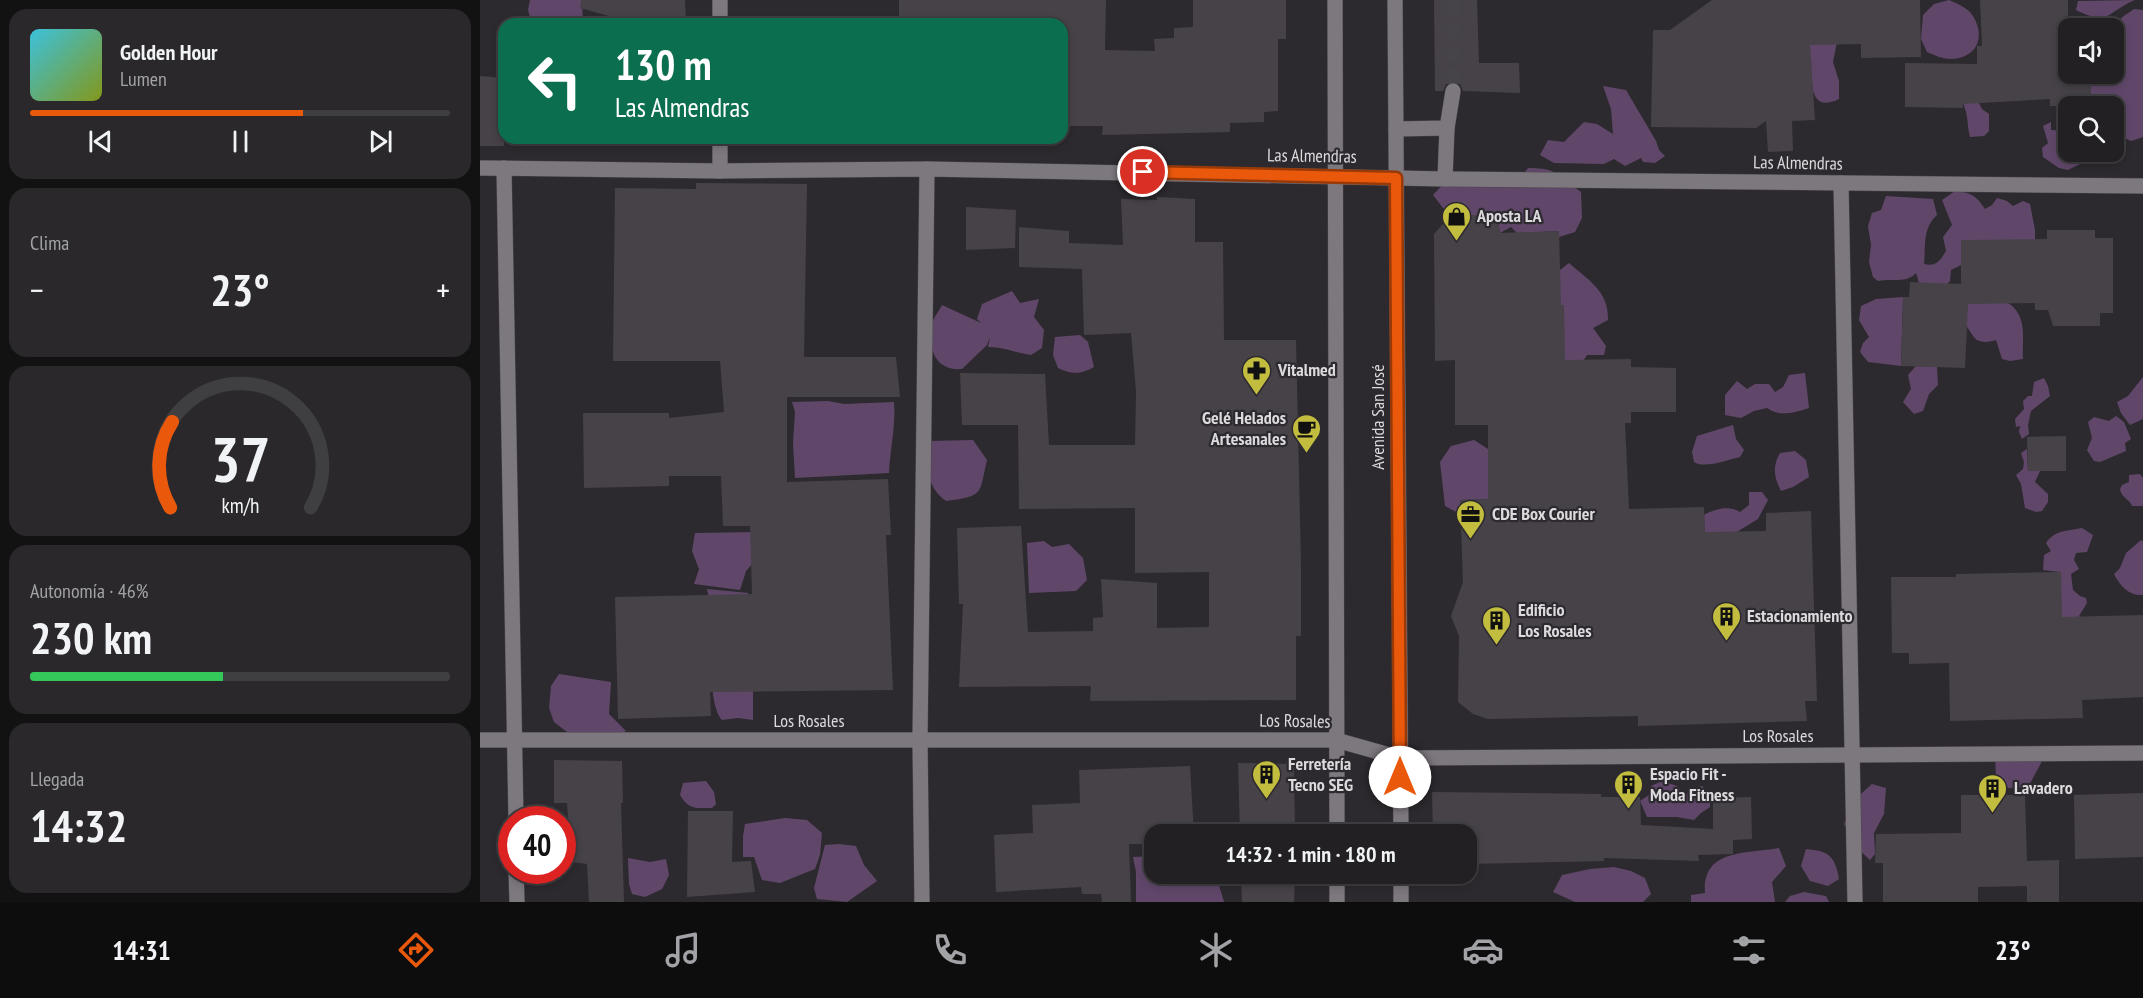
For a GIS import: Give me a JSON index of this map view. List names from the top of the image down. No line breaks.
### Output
{"streets":{"street":["Las Almendras","Avenida San José","Los Rosales"]},"crossings":[["Las Almendras","Avenida San José"],["Avenida San José","Los Rosales"]],"places":{"shop":["Aposta LA"],"pharmacy":["Vitalmed"],"cafe":["Gelé Helados Artesanales"],"office":["CDE Box Courier"],"building":["Estacionamiento","Edificio Los Rosales","Ferretería Tecno SEG","Espacio Fit - Moda Fitness","Lavadero"]},"page":{"turn":["130 m","Las Almendras"],"song":["Golden Hour","Lumen"],"tile":["Clima",["Autonomía · 46%","230 km"],["Llegada","14:32"]],"heat":["−","23°","+"],"limit":"40","trip":"14:32 · 1 min · 180 m","tabs":["14:31","23°"],"gauge":["37","km/h"]}}
